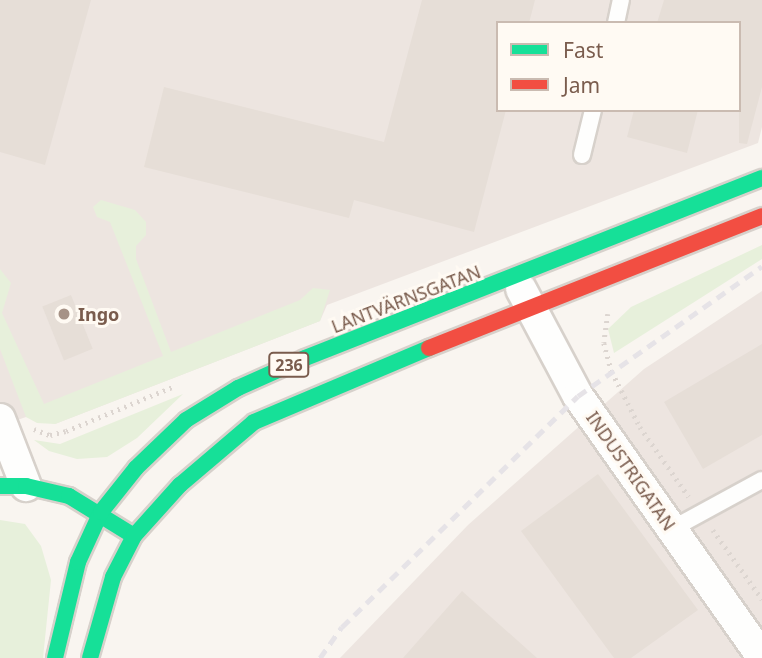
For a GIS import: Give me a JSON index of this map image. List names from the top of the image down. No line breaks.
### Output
{"streets":{"main road":["LANTVÄRNSGATAN","236"],"street":["INDUSTRIGATAN"]},"crossings":[["LANTVÄRNSGATAN","236"],["LANTVÄRNSGATAN","INDUSTRIGATAN"],["236","INDUSTRIGATAN"]],"places":["Ingo"],"legend":["Fast","Jam"]}
